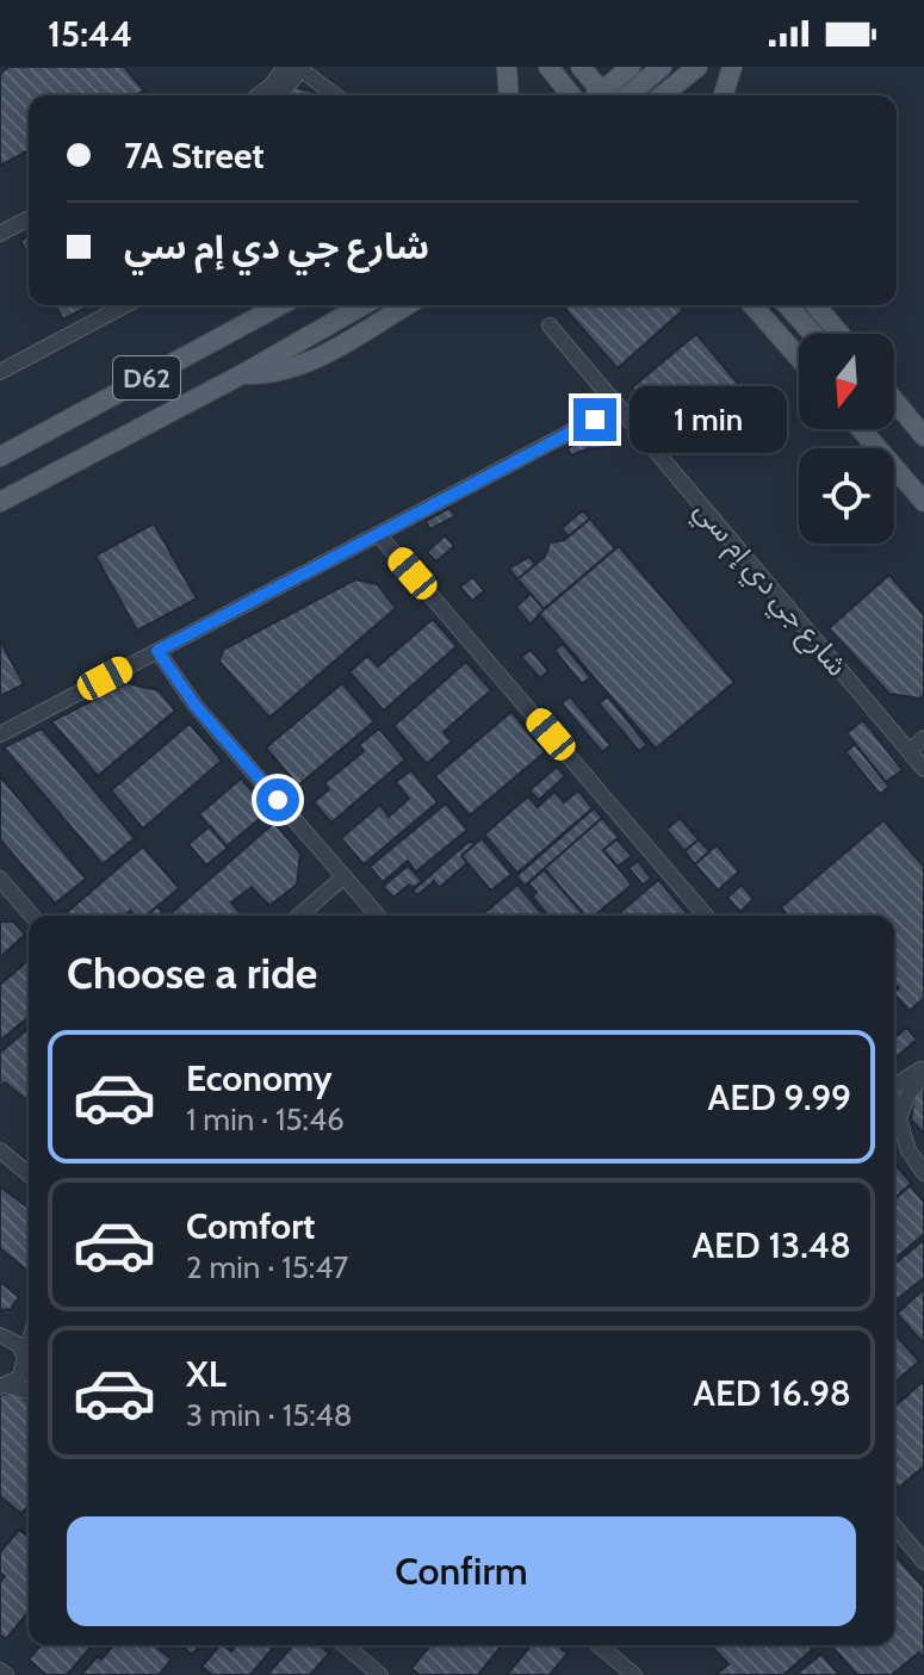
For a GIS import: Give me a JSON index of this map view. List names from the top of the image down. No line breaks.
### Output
{"streets":{"main road":["D62"],"street":["شارع جي دي إم سي"]},"north":"bottom","page":{"status":"15:44","banner":["7A Street","شارع جي دي إم سي"],"bubble":"1 min","heading":"Choose a ride","list":[{"name":"Economy","note":"1 min · 15:46","value":"AED 9.99"},{"name":"Comfort","note":"2 min · 15:47","value":"AED 13.48"},{"name":"XL","note":"3 min · 15:48","value":"AED 16.98"}],"buttons":"Confirm"}}
